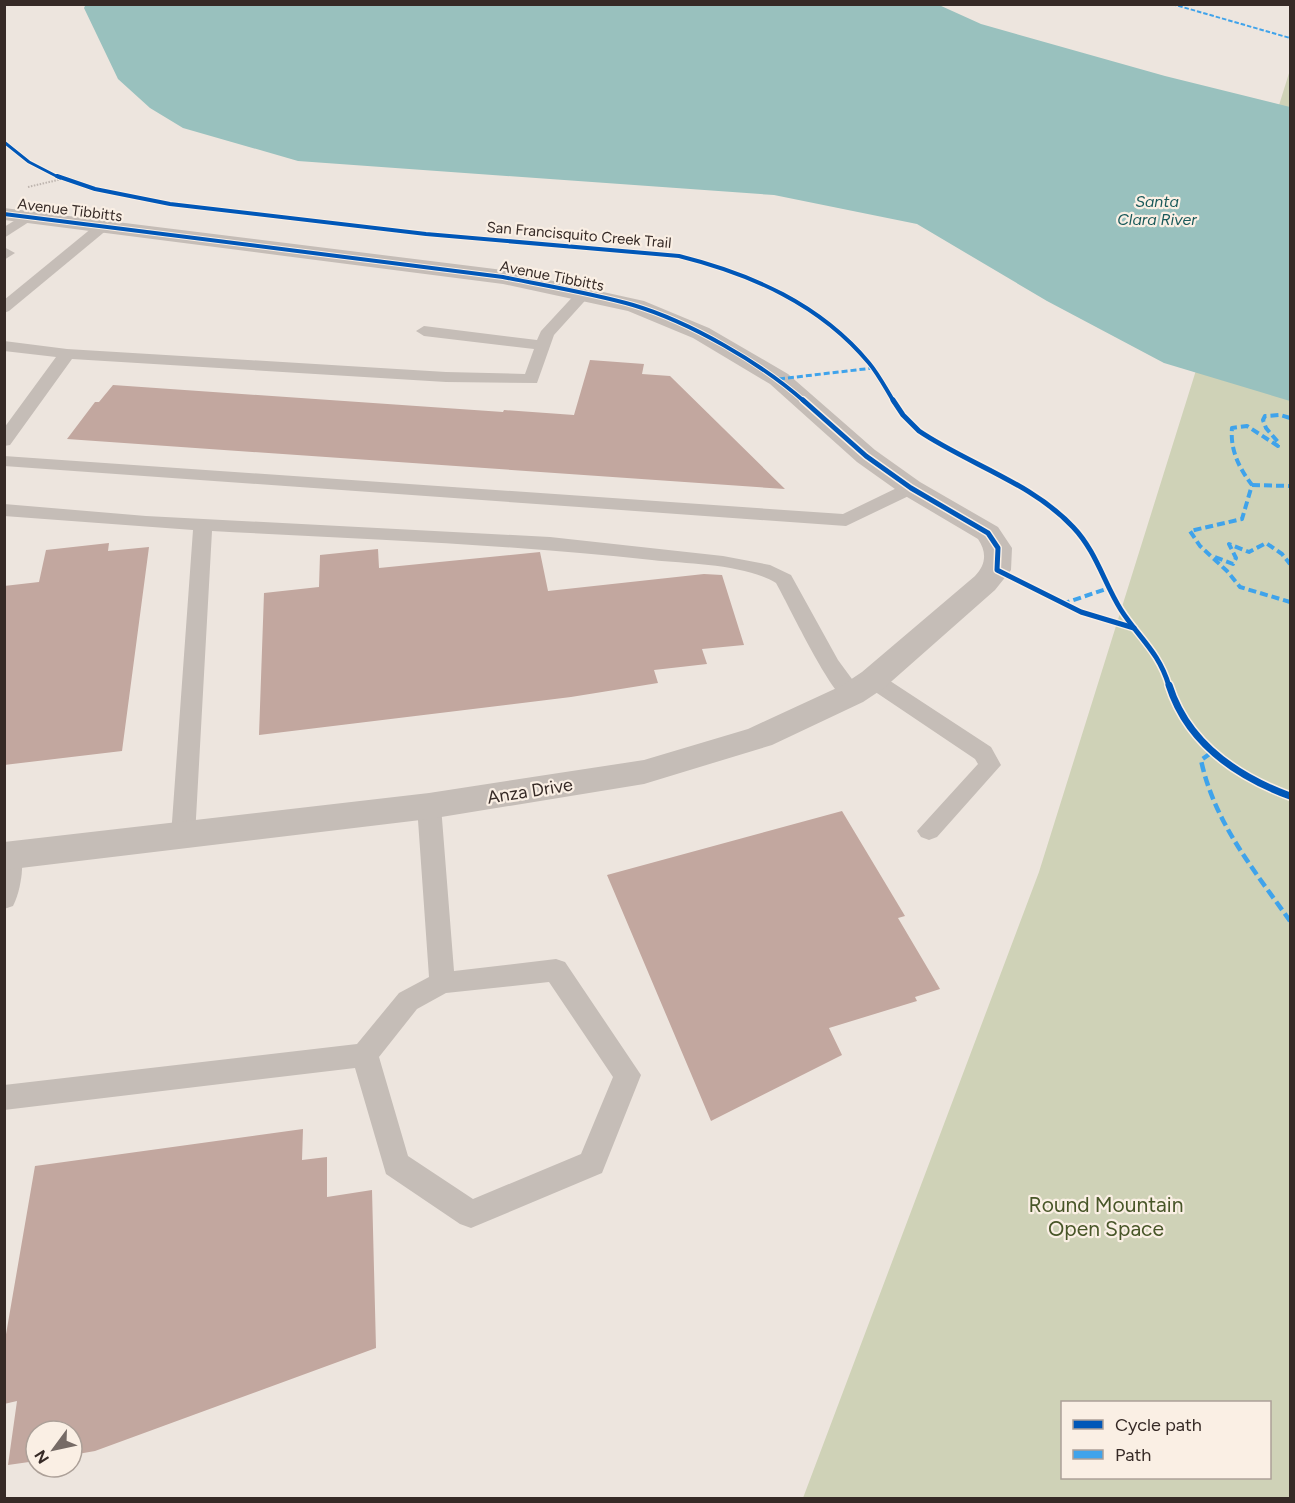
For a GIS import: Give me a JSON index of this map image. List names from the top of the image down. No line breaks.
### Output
{"streets":{"street":["Avenue Tibbitts","Anza Drive"],"cycle path":["San Francisquito Creek Trail"]},"crossings":[["Avenue Tibbitts","Anza Drive"]],"water":["Santa Clara River"],"parks":["Round Mountain Open Space"],"legend":["Cycle path","Path"],"north":"bottom left"}
